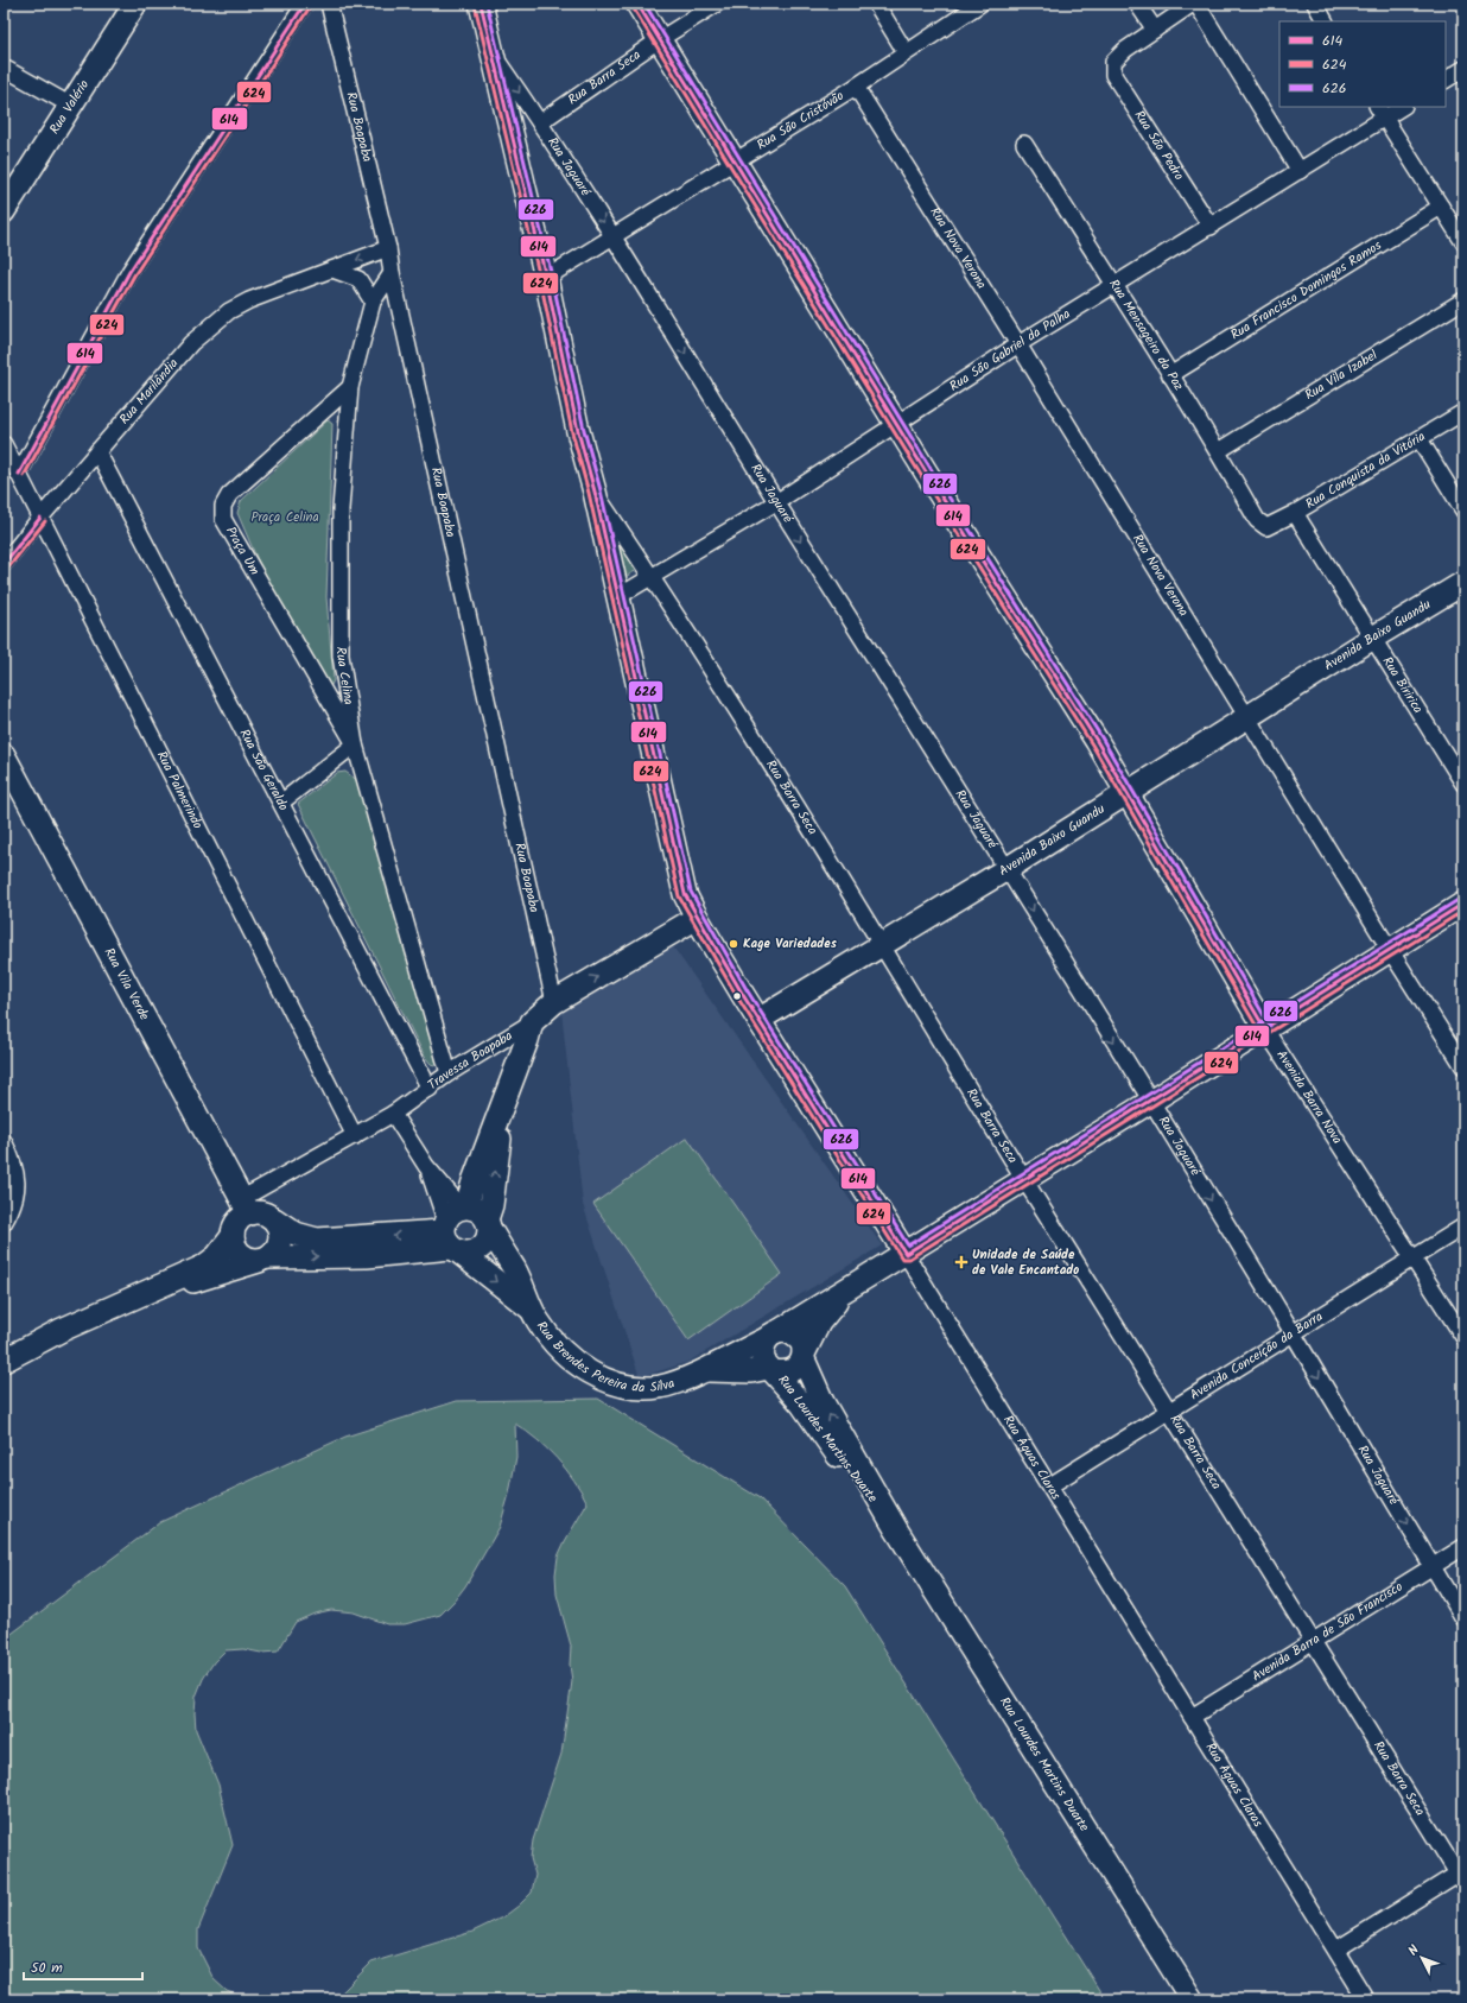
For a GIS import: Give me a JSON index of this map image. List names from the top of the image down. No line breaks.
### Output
{"streets":{"street":["Rua Barra Seca","Rua Valério","Rua São Cristóvão","Rua Boapaba","Rua São Pedro","Rua Jaguaré","Rua Nova Verona","Rua Francisco Domingos Ramos","Rua Mensageiro da Paz","Rua São Gabriel da Palha","Rua Vila Izabel","Rua Marilândia","Rua Conquista da Vitória","Praça Um","Avenida Baixo Guandu","Rua Celina","Rua Biririca","Rua São Geraldo","Rua Palmerindo","Rua Vila Verde","Travessa Boapaba","Avenida Barra Nova","Rua Brendes Pereira da Silva","Avenida Conceição da Barra","Rua Lourdes Martins Duarte","Rua Águas Claras","Avenida Barra de São Francisco"]},"crossings":[["Rua Barra Seca","Rua Jaguaré"],["Rua Barra Seca","Rua São Gabriel da Palha"],["Rua Barra Seca","Avenida Baixo Guandu"],["Rua Barra Seca","Avenida Barra Nova"],["Rua Barra Seca","Rua Brendes Pereira da Silva"],["Rua Barra Seca","Avenida Conceição da Barra"],["Rua Barra Seca","Rua Águas Claras"],["Rua Barra Seca","Avenida Barra de São Francisco"],["Rua São Cristóvão","Rua Jaguaré"],["Rua São Cristóvão","Rua Nova Verona"],["Rua São Cristóvão","Avenida Barra Nova"],["Rua São Cristóvão","Rua Águas Claras"],["Rua Boapaba","Rua Marilândia"],["Rua Boapaba","Rua Celina"],["Rua Boapaba","Travessa Boapaba"],["Rua São Pedro","Rua São Gabriel da Palha"],["Rua Jaguaré","Rua São Gabriel da Palha"],["Rua Jaguaré","Avenida Baixo Guandu"],["Rua Jaguaré","Rua Brendes Pereira da Silva"],["Rua Jaguaré","Avenida Conceição da Barra"],["Rua Jaguaré","Rua Águas Claras"],["Rua Jaguaré","Avenida Barra de São Francisco"],["Rua Nova Verona","Rua São Gabriel da Palha"],["Rua Nova Verona","Avenida Baixo Guandu"],["Rua Nova Verona","Rua Brendes Pereira da Silva"],["Rua Francisco Domingos Ramos","Rua Mensageiro da Paz"],["Rua Mensageiro da Paz","Rua São Gabriel da Palha"],["Rua Mensageiro da Paz","Rua Vila Izabel"],["Rua Mensageiro da Paz","Rua Conquista da Vitória"],["Rua São Gabriel da Palha","Avenida Barra Nova"],["Rua São Gabriel da Palha","Rua Águas Claras"],["Rua Marilândia","Rua São Geraldo"],["Rua Marilândia","Rua Palmerindo"],["Rua Conquista da Vitória","Rua Biririca"],["Praça Um","Rua Celina"],["Avenida Baixo Guandu","Rua Biririca"],["Avenida Baixo Guandu","Avenida Barra Nova"],["Avenida Baixo Guandu","Rua Águas Claras"],["Rua Celina","Travessa Boapaba"],["Rua São Geraldo","Travessa Boapaba"],["Rua Palmerindo","Travessa Boapaba"],["Rua Vila Verde","Travessa Boapaba"],["Travessa Boapaba","Rua Águas Claras"],["Avenida Barra Nova","Rua Brendes Pereira da Silva"],["Avenida Barra Nova","Avenida Conceição da Barra"],["Rua Brendes Pereira da Silva","Rua Lourdes Martins Duarte"],["Rua Brendes Pereira da Silva","Rua Águas Claras"],["Avenida Conceição da Barra","Rua Águas Claras"],["Rua Águas Claras","Avenida Barra de São Francisco"]],"one_way":["Rua Jaguaré"],"parks":["Praça Celina"],"places":{"other":["Kage Variedades"],"health":["Unidade de Saúde de Vale Encantado"]},"lines":["transit line 614","transit line 626","transit line 624"],"legend":["614","624","626"],"scale_bar":"50 m","north":"top left"}
